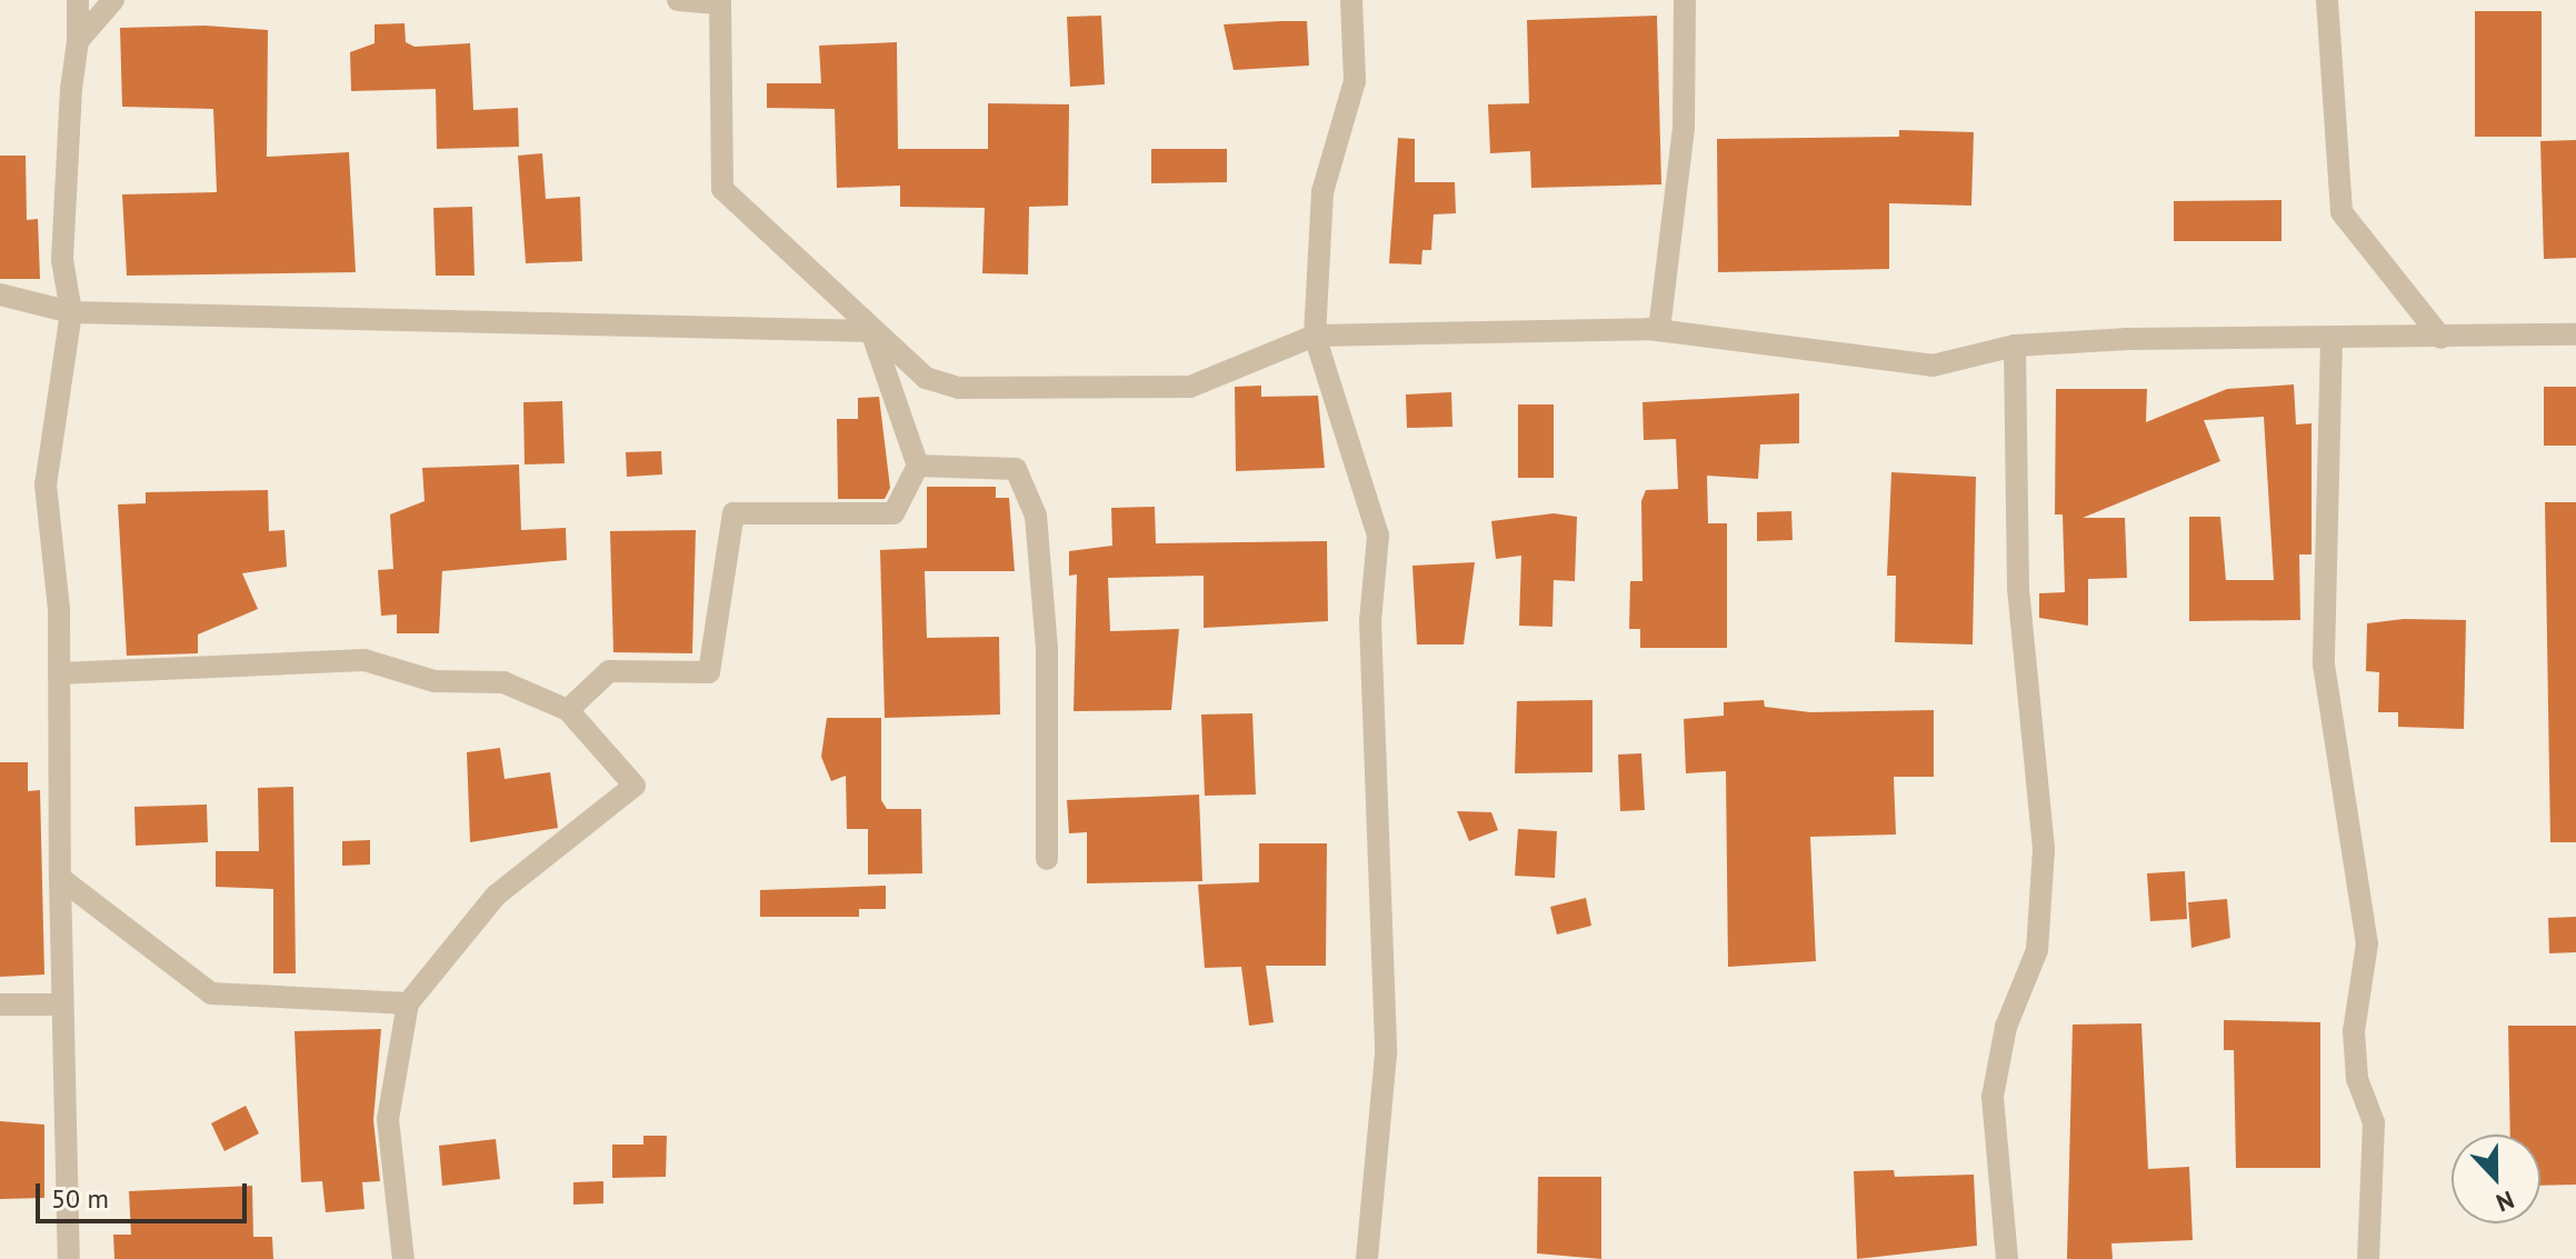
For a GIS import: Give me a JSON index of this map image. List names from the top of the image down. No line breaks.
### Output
{"scale_bar":"50 m","north":"bottom"}
